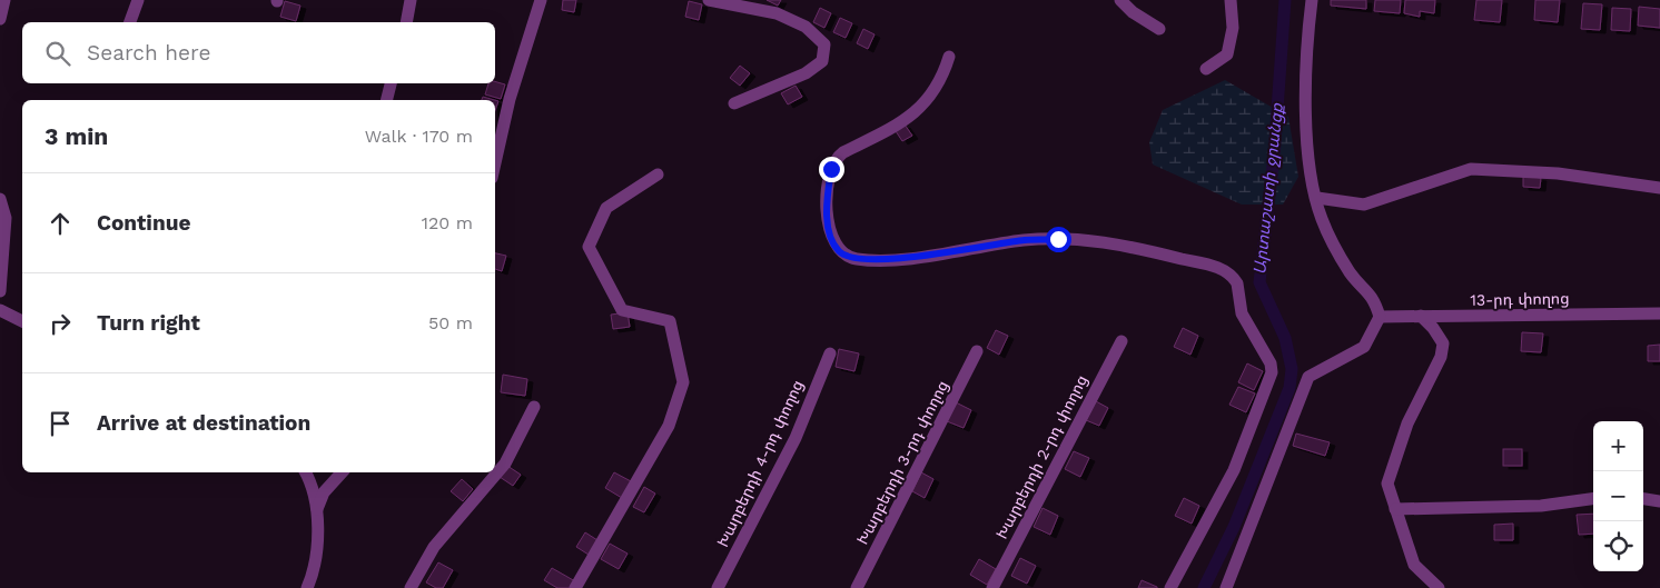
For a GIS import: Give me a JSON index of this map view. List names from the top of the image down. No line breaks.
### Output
{"streets":{"street":["13-րդ փողոց","Խարբերդի 2-րդ փողոց","Խարբերդի 3-րդ փողոց","Խարբերդի 4-րդ փողոց"]},"water":["Արտաշատի ջրանցք"],"page":{"search":"Search here","heading":["3 min","Walk · 170 m"],"list":[["Continue","120 m"],["Turn right","50 m"],"Arrive at destination"],"map_buttons":["+","−"]}}
